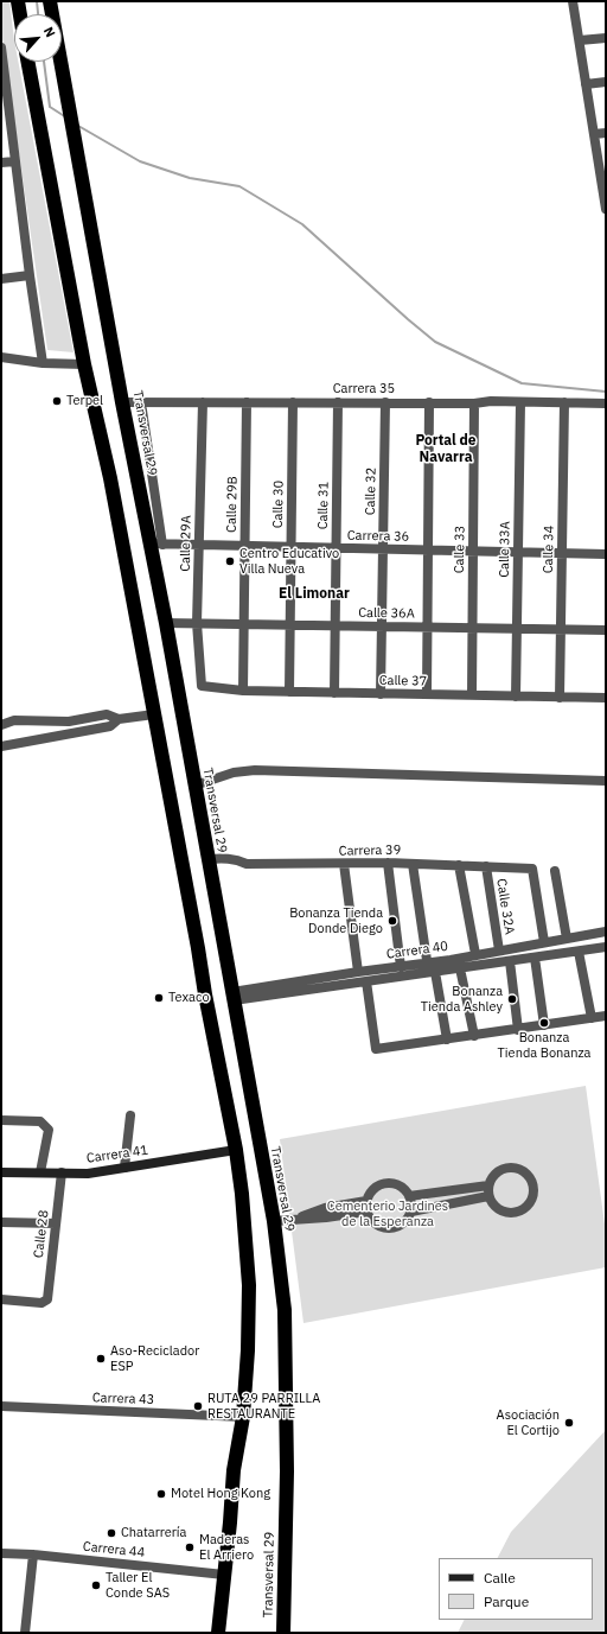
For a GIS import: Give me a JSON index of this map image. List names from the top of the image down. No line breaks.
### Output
{"streets":{"highway":["Transversal 29"],"street":["Carrera 35","Calle 32","Calle 29B","Calle 30","Calle 31","Carrera 36","Calle 29A","Calle 33","Calle 33A","Calle 34","Calle 36A","Calle 37","Carrera 39","Calle 32A","Carrera 40","Carrera 41","Calle 28","Carrera 43","Carrera 44"]},"crossings":[["Carrera 35","Transversal 29"],["Carrera 35","Calle 32"],["Carrera 35","Calle 29B"],["Carrera 35","Calle 30"],["Carrera 35","Calle 31"],["Carrera 35","Calle 29A"],["Carrera 35","Calle 33"],["Carrera 35","Calle 33A"],["Carrera 35","Calle 34"],["Transversal 29","Carrera 36"],["Transversal 29","Calle 36A"],["Transversal 29","Carrera 39"],["Transversal 29","Carrera 40"],["Calle 32","Carrera 36"],["Calle 32","Calle 36A"],["Calle 32","Calle 37"],["Calle 29B","Carrera 36"],["Calle 29B","Calle 36A"],["Calle 29B","Calle 37"],["Calle 30","Carrera 36"],["Calle 30","Calle 36A"],["Calle 30","Calle 37"],["Calle 31","Carrera 36"],["Calle 31","Calle 36A"],["Calle 31","Calle 37"],["Carrera 36","Calle 29A"],["Carrera 36","Calle 33"],["Carrera 36","Calle 33A"],["Carrera 36","Calle 34"],["Calle 29A","Calle 36A"],["Calle 29A","Calle 37"],["Calle 33","Calle 36A"],["Calle 33","Calle 37"],["Calle 33A","Calle 36A"],["Calle 33A","Calle 37"],["Calle 34","Calle 36A"],["Calle 34","Calle 37"],["Carrera 39","Calle 32A"],["Carrera 39","Carrera 40"],["Calle 32A","Carrera 40"],["Carrera 41","Calle 28"]],"districts":["Portal de Navarra","El Limonar"],"parks":["Cementerio Jardines de la Esperanza"],"places":["Terpel","Centro Educativo Villa Nueva","Bonanza Tienda Donde Diego","Texaco","Bonanza Tienda Ashley","Bonanza Tienda Bonanza","Aso-Reciclador ESP","RUTA 29 PARRILLA RESTAURANTE","Asociación El Cortijo","Motel Hong Kong","Chatarrería","Maderas El Arriero","Taller El Conde SAS"],"legend":["Calle","Parque"],"north":"top right"}
